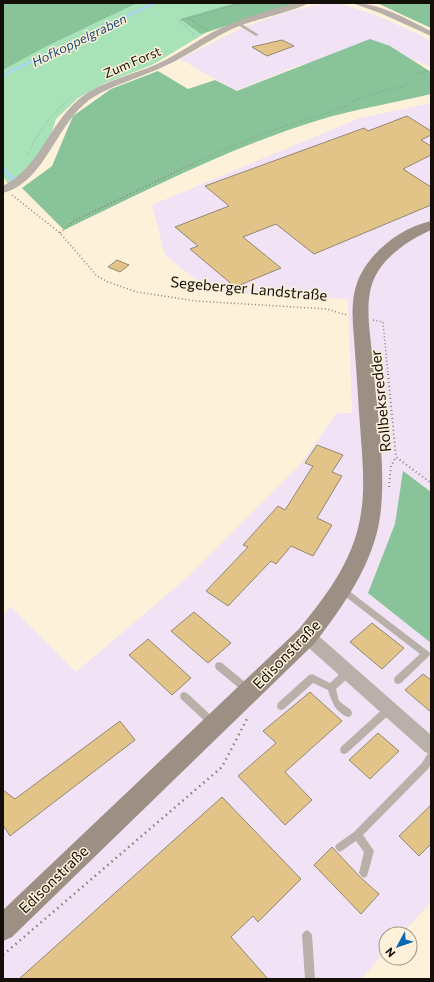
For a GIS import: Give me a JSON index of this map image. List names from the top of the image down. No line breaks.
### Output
{"streets":{"street":["Zum Forst","Edisonstraße"],"path":["Segeberger Landstraße","Rollbeksredder"]},"crossings":[["Zum Forst","Segeberger Landstraße"],["Segeberger Landstraße","Rollbeksredder"],["Segeberger Landstraße","Edisonstraße"],["Rollbeksredder","Edisonstraße"]],"water":["Hofkoppelgraben"],"north":"bottom left"}
